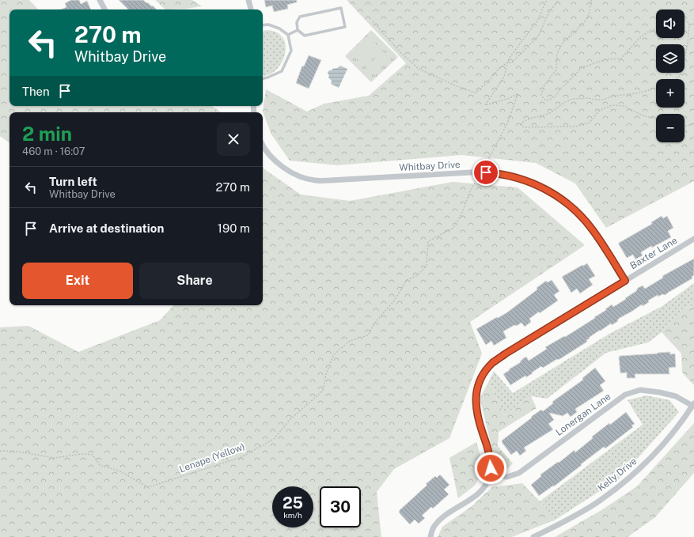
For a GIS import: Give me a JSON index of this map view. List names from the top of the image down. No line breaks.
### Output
{"streets":{"street":["Whitbay Drive","Baxter Lane","Lonergan Lane","Kelly Drive"],"path":["Lenape (Yellow)"]},"crossings":[["Whitbay Drive","Baxter Lane"],["Whitbay Drive","Lenape (Yellow)"],["Baxter Lane","Lonergan Lane"],["Lonergan Lane","Kelly Drive"]],"page":{"map_buttons":["+","−"],"turn":["270 m","Whitbay Drive"],"then":"Then","heading":["2 min","460 m · 16:07"],"list":[{"name":"Turn left","note":"Whitbay Drive","value":"270 m"},{"name":"Arrive at destination","value":"190 m"}],"buttons":["Exit","Share"],"speed":"25 km/h","limit":"30"}}
